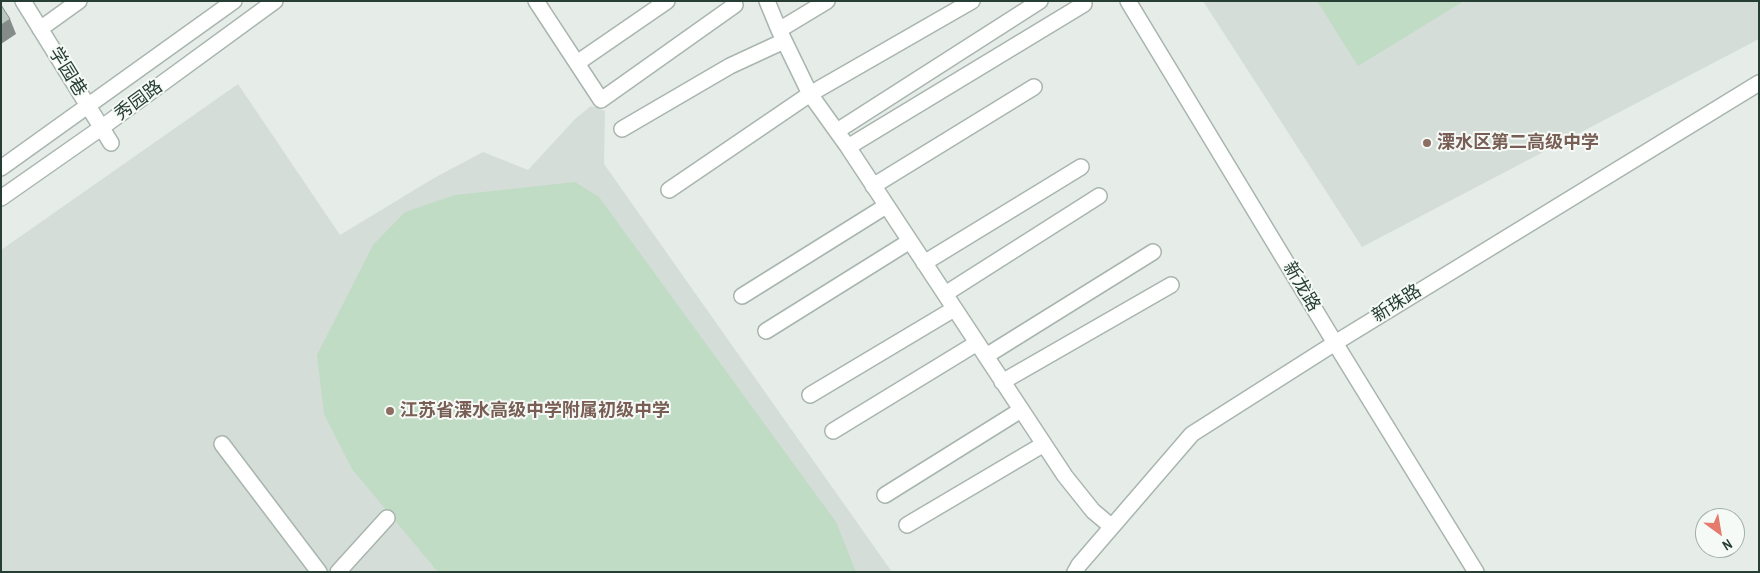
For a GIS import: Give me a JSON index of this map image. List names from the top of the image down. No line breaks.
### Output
{"streets":{"street":["学园巷","秀园路","新龙路","新珠路"]},"crossings":[["学园巷","秀园路"],["新龙路","新珠路"]],"places":["溧水区第二高级中学","江苏省溧水高级中学附属初级中学"],"north":"bottom right"}
